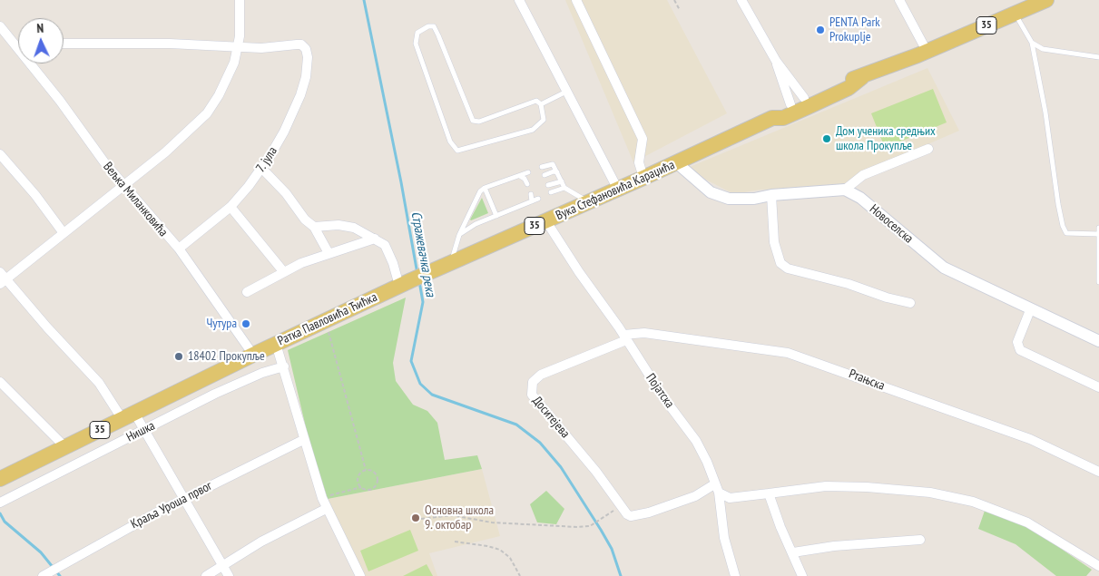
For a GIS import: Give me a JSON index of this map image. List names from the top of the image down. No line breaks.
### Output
{"streets":{"main road":["35","Вука Стефановића Караџића","Ратка Павловића Ћићка"],"street":["7. јула","Вељка Миланковића","Новоселска","Ртањска","Појатска","Доситејева","Нишка","Краља Уроша првог"]},"crossings":[["7. јула","Вељка Миланковића"],["Вука Стефановића Караџића","Ратка Павловића Ћићка"],["Вука Стефановића Караџића","Појатска"],["Вељка Миланковића","Ратка Павловића Ћићка"],["Ртањска","Појатска"],["Ртањска","Доситејева"],["Појатска","Доситејева"]],"water":["Стражевачка река"],"places":["PENTA Park Prokuplje","Дом ученика средњих школа Прокупље","Чутура","18402 Прокупље","Основна школа 9. октобар"],"north":"top"}
